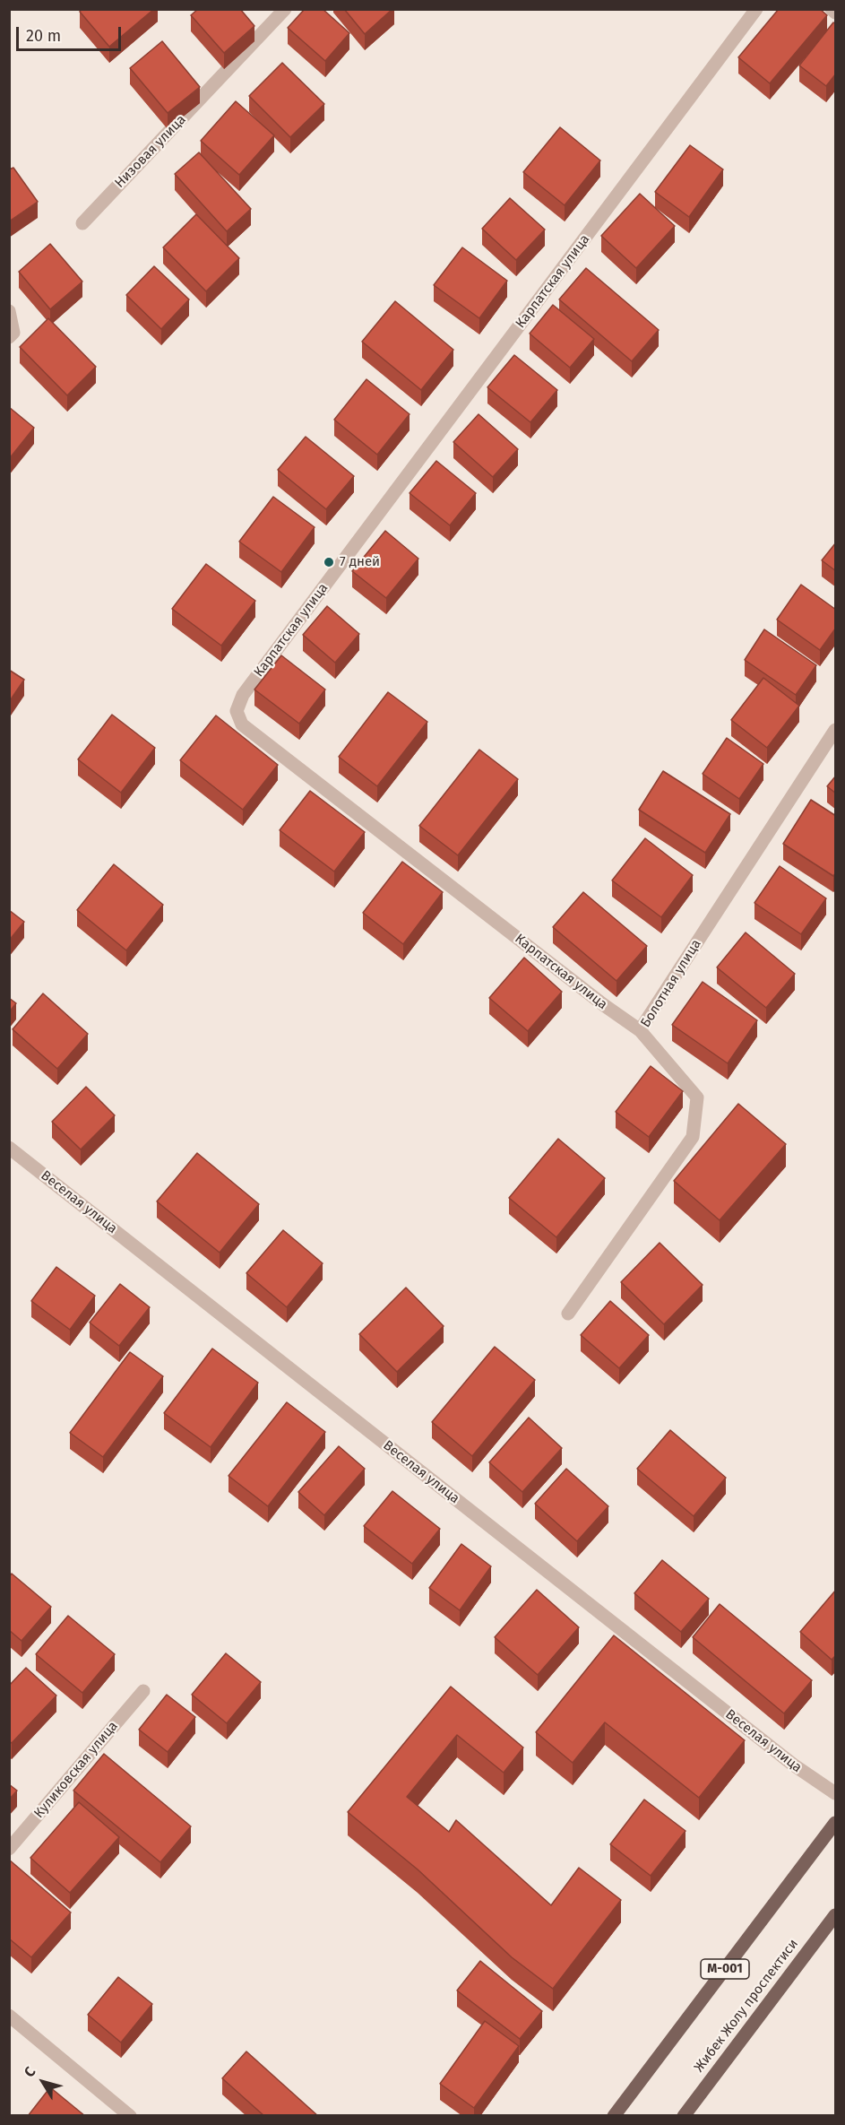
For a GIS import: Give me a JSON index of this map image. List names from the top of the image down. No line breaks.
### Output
{"streets":{"main road":["М-001","Жибек Жолу проспектиси"],"street":["Низовая улица","Карпатская улица","Болотная улица","Веселая улица","Куликовская улица"]},"crossings":[["Карпатская улица","Болотная улица"]],"places":["7 дней"],"scale_bar":"20 m","north":"top left"}
